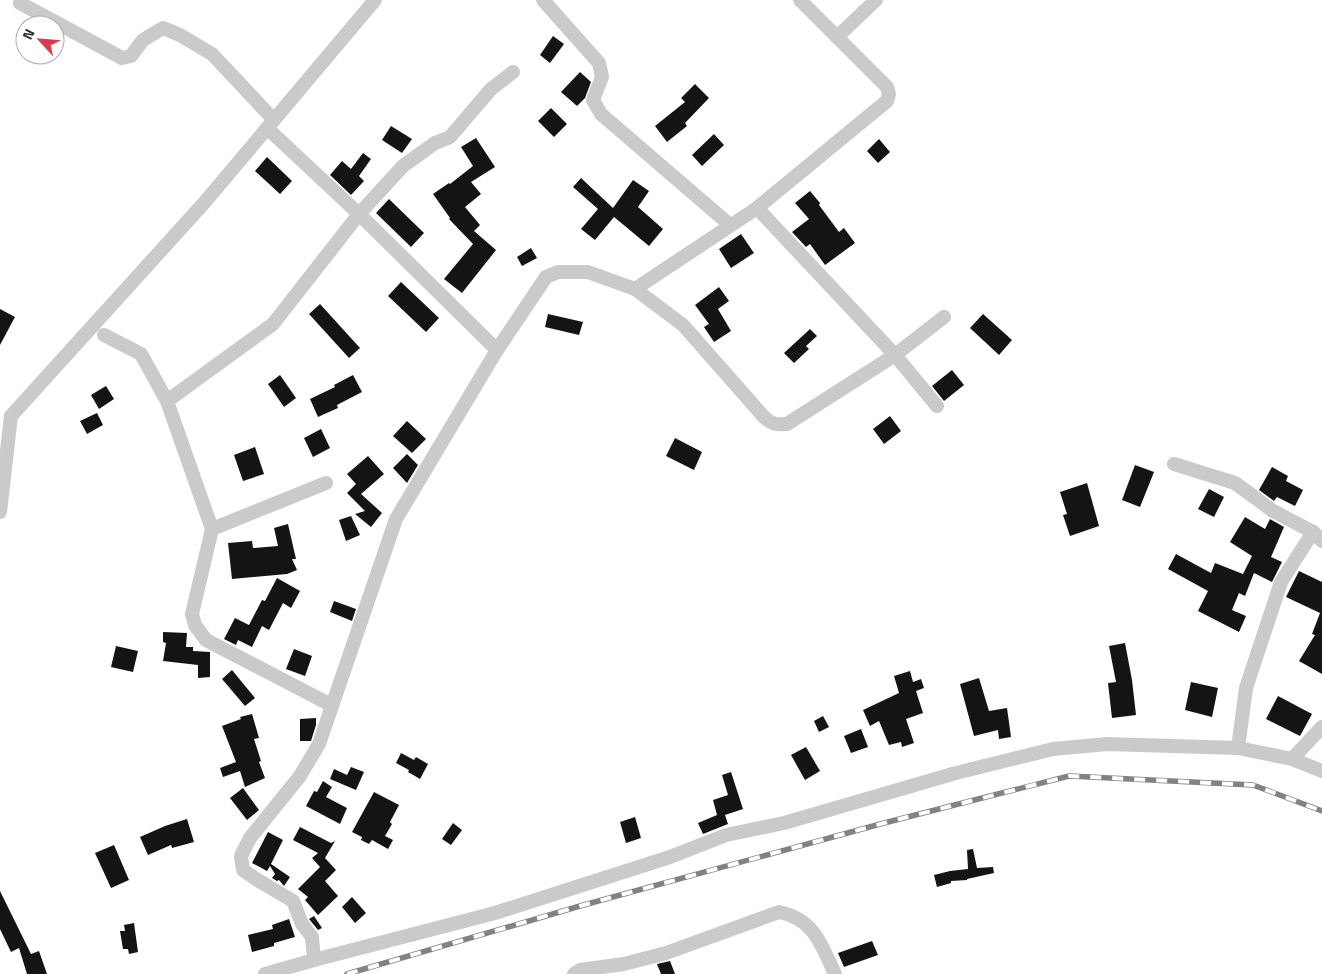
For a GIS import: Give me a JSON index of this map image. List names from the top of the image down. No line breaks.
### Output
{"north":"top left"}
